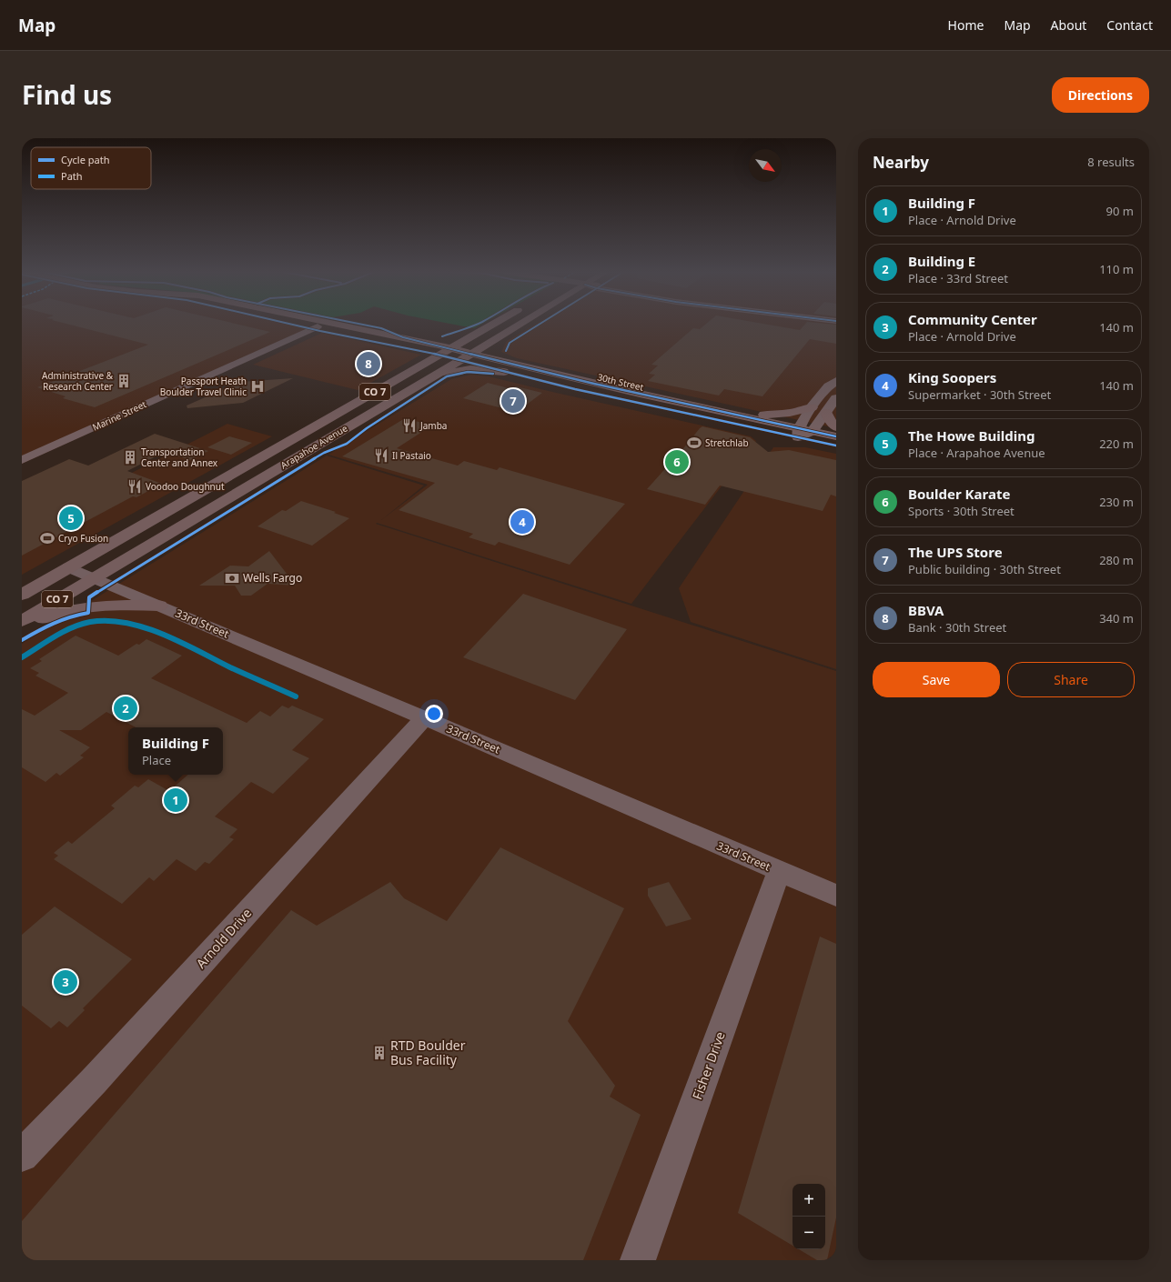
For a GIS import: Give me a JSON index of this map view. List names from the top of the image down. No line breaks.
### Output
{"streets":{"main road":["30th Street","CO 7","Arapahoe Avenue"],"street":["Marine Street","33rd Street","Arnold Drive","Fisher Drive"]},"crossings":[["30th Street","Marine Street"],["30th Street","Arapahoe Avenue"],["Arapahoe Avenue","33rd Street"],["33rd Street","Arnold Drive"],["33rd Street","Fisher Drive"]],"places":{"building":["Administrative & Research Center","Transportation Center and Annex","RTD Boulder Bus Facility"],"hospital":["Passport Heath Boulder Travel Clinic"],"restaurant":["Jamba","Il Pastaio","Voodoo Doughnut"],"sports":["Stretchlab","Cryo Fusion"],"bank":["Wells Fargo"]},"legend":["Cycle path","Path"],"north":"bottom right","page":{"header":"Map","nav":["Home","Map","About","Contact"],"title":"Find us","buttons":["Directions",["Save","Share"]],"heading":["Nearby","8 results"],"list":[{"mark":"1","name":"Building F","note":"Place · Arnold Drive","value":"90 m"},{"mark":"2","name":"Building E","note":"Place · 33rd Street","value":"110 m"},{"mark":"3","name":"Community Center","note":"Place · Arnold Drive","value":"140 m"},{"mark":"4","name":"King Soopers","note":"Supermarket · 30th Street","value":"140 m"},{"mark":"5","name":"The Howe Building","note":"Place · Arapahoe Avenue","value":"220 m"},{"mark":"6","name":"Boulder Karate","note":"Sports · 30th Street","value":"230 m"},{"mark":"7","name":"The UPS Store","note":"Public building · 30th Street","value":"280 m"},{"mark":"8","name":"BBVA","note":"Bank · 30th Street","value":"340 m"}],"pins":["8","7","6","5","4","2","1","3"],"popup":["Building F","Place"],"map_buttons":["+","−"]}}
